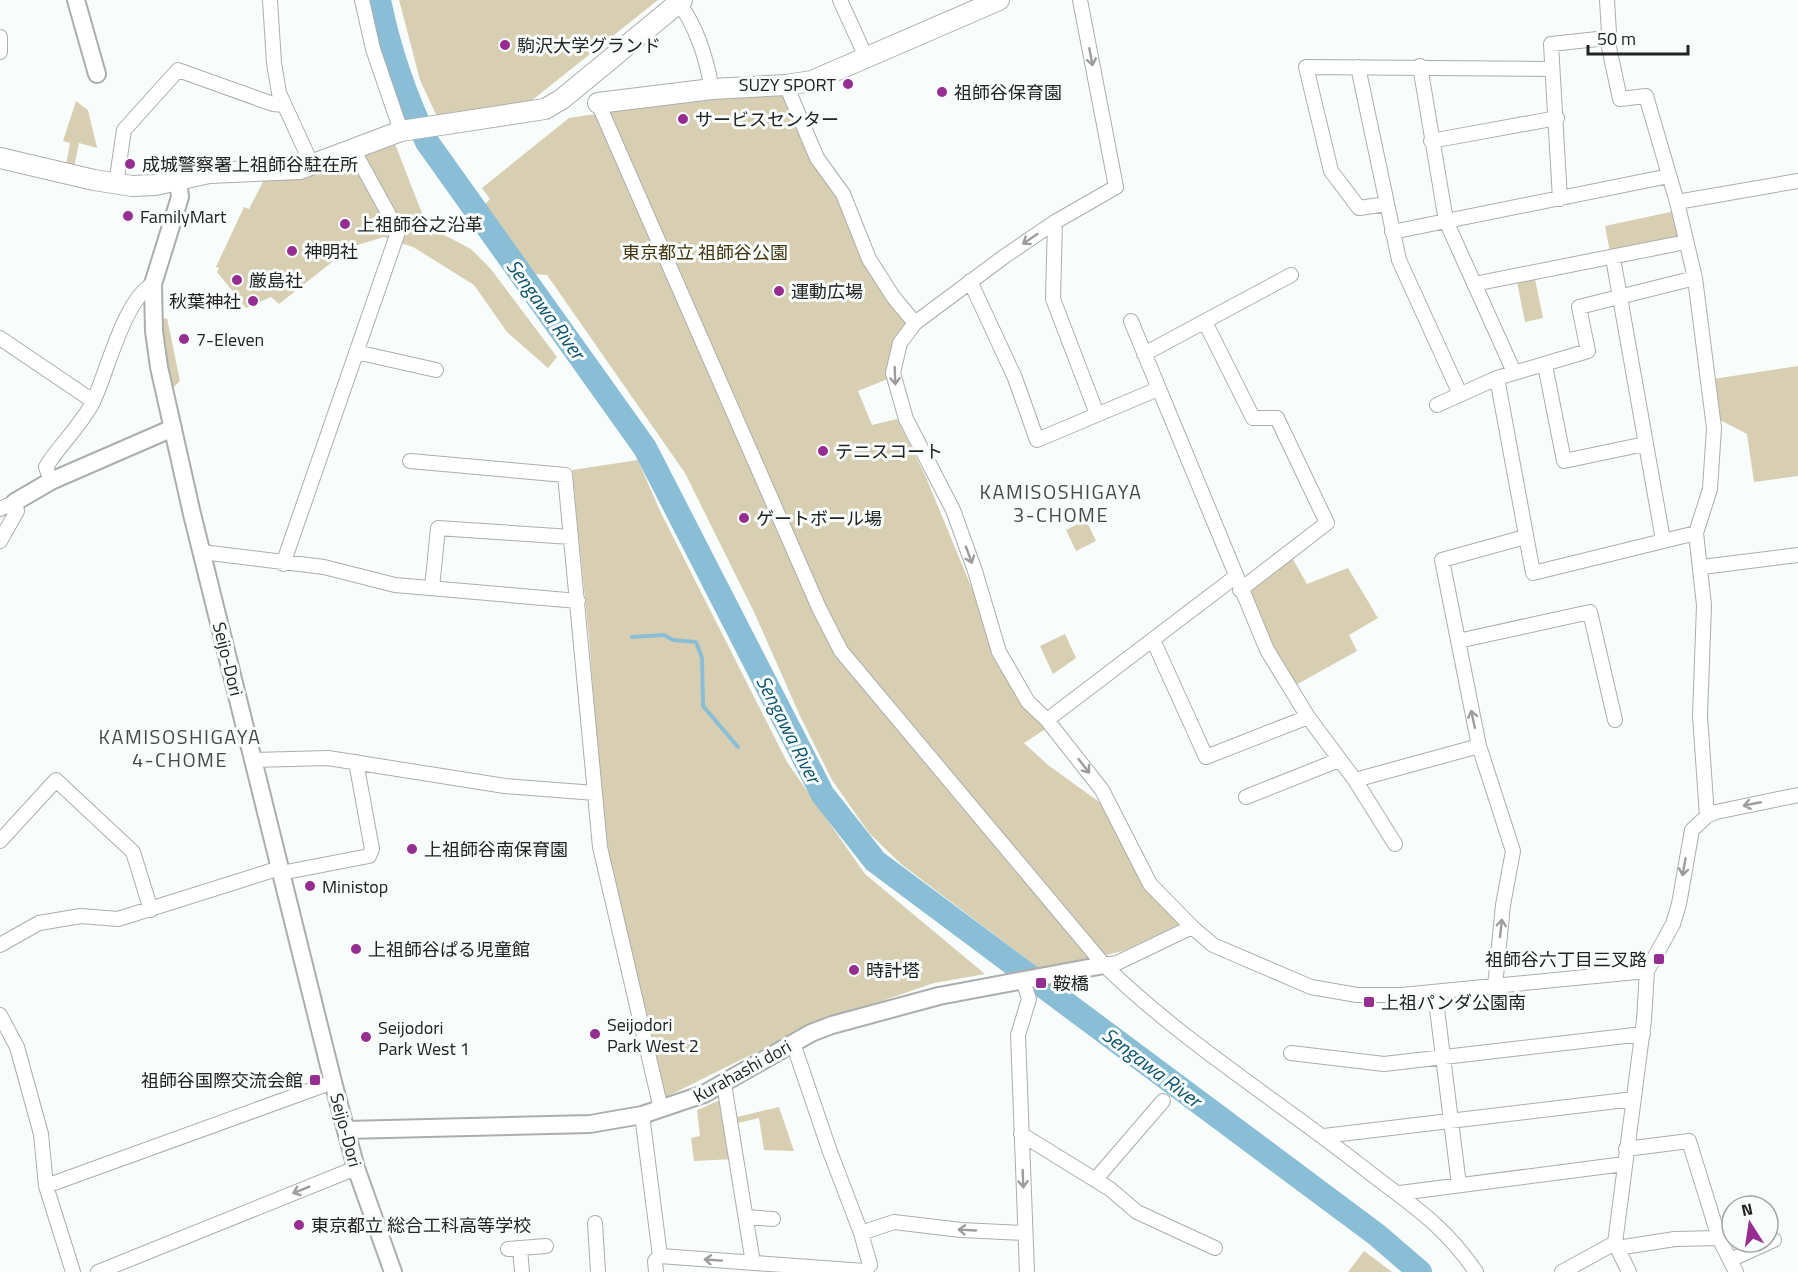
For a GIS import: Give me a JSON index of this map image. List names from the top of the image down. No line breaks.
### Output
{"streets":{"street":["Seijo-Dori","Kurahashi dori"]},"crossings":[["Seijo-Dori","Kurahashi dori"]],"districts":["KAMISOSHIGAYA 3-CHOME","KAMISOSHIGAYA 4-CHOME"],"water":["Sengawa River"],"parks":["東京都立 祖師谷公園"],"places":{"other":["駒沢大学グランド","SUZY SPORT","祖師谷保育園","サービスセンター","成城警察署上祖師谷駐在所","FamilyMart","上祖師谷之沿革","神明社","厳島社","運動広場","秋葉神社","7-Eleven","テニスコート","ゲートボール場","上祖師谷南保育園","Ministop","上祖師谷ぱる児童館","時計塔","Seijodori Park West 2","Seijodori Park West 1","東京都立 総合工科高等学校"],"transit":["祖師谷六丁目三叉路","鞍橋","上祖パンダ公園南","祖師谷国際交流会館"]},"scale_bar":"50 m","north":"top"}
